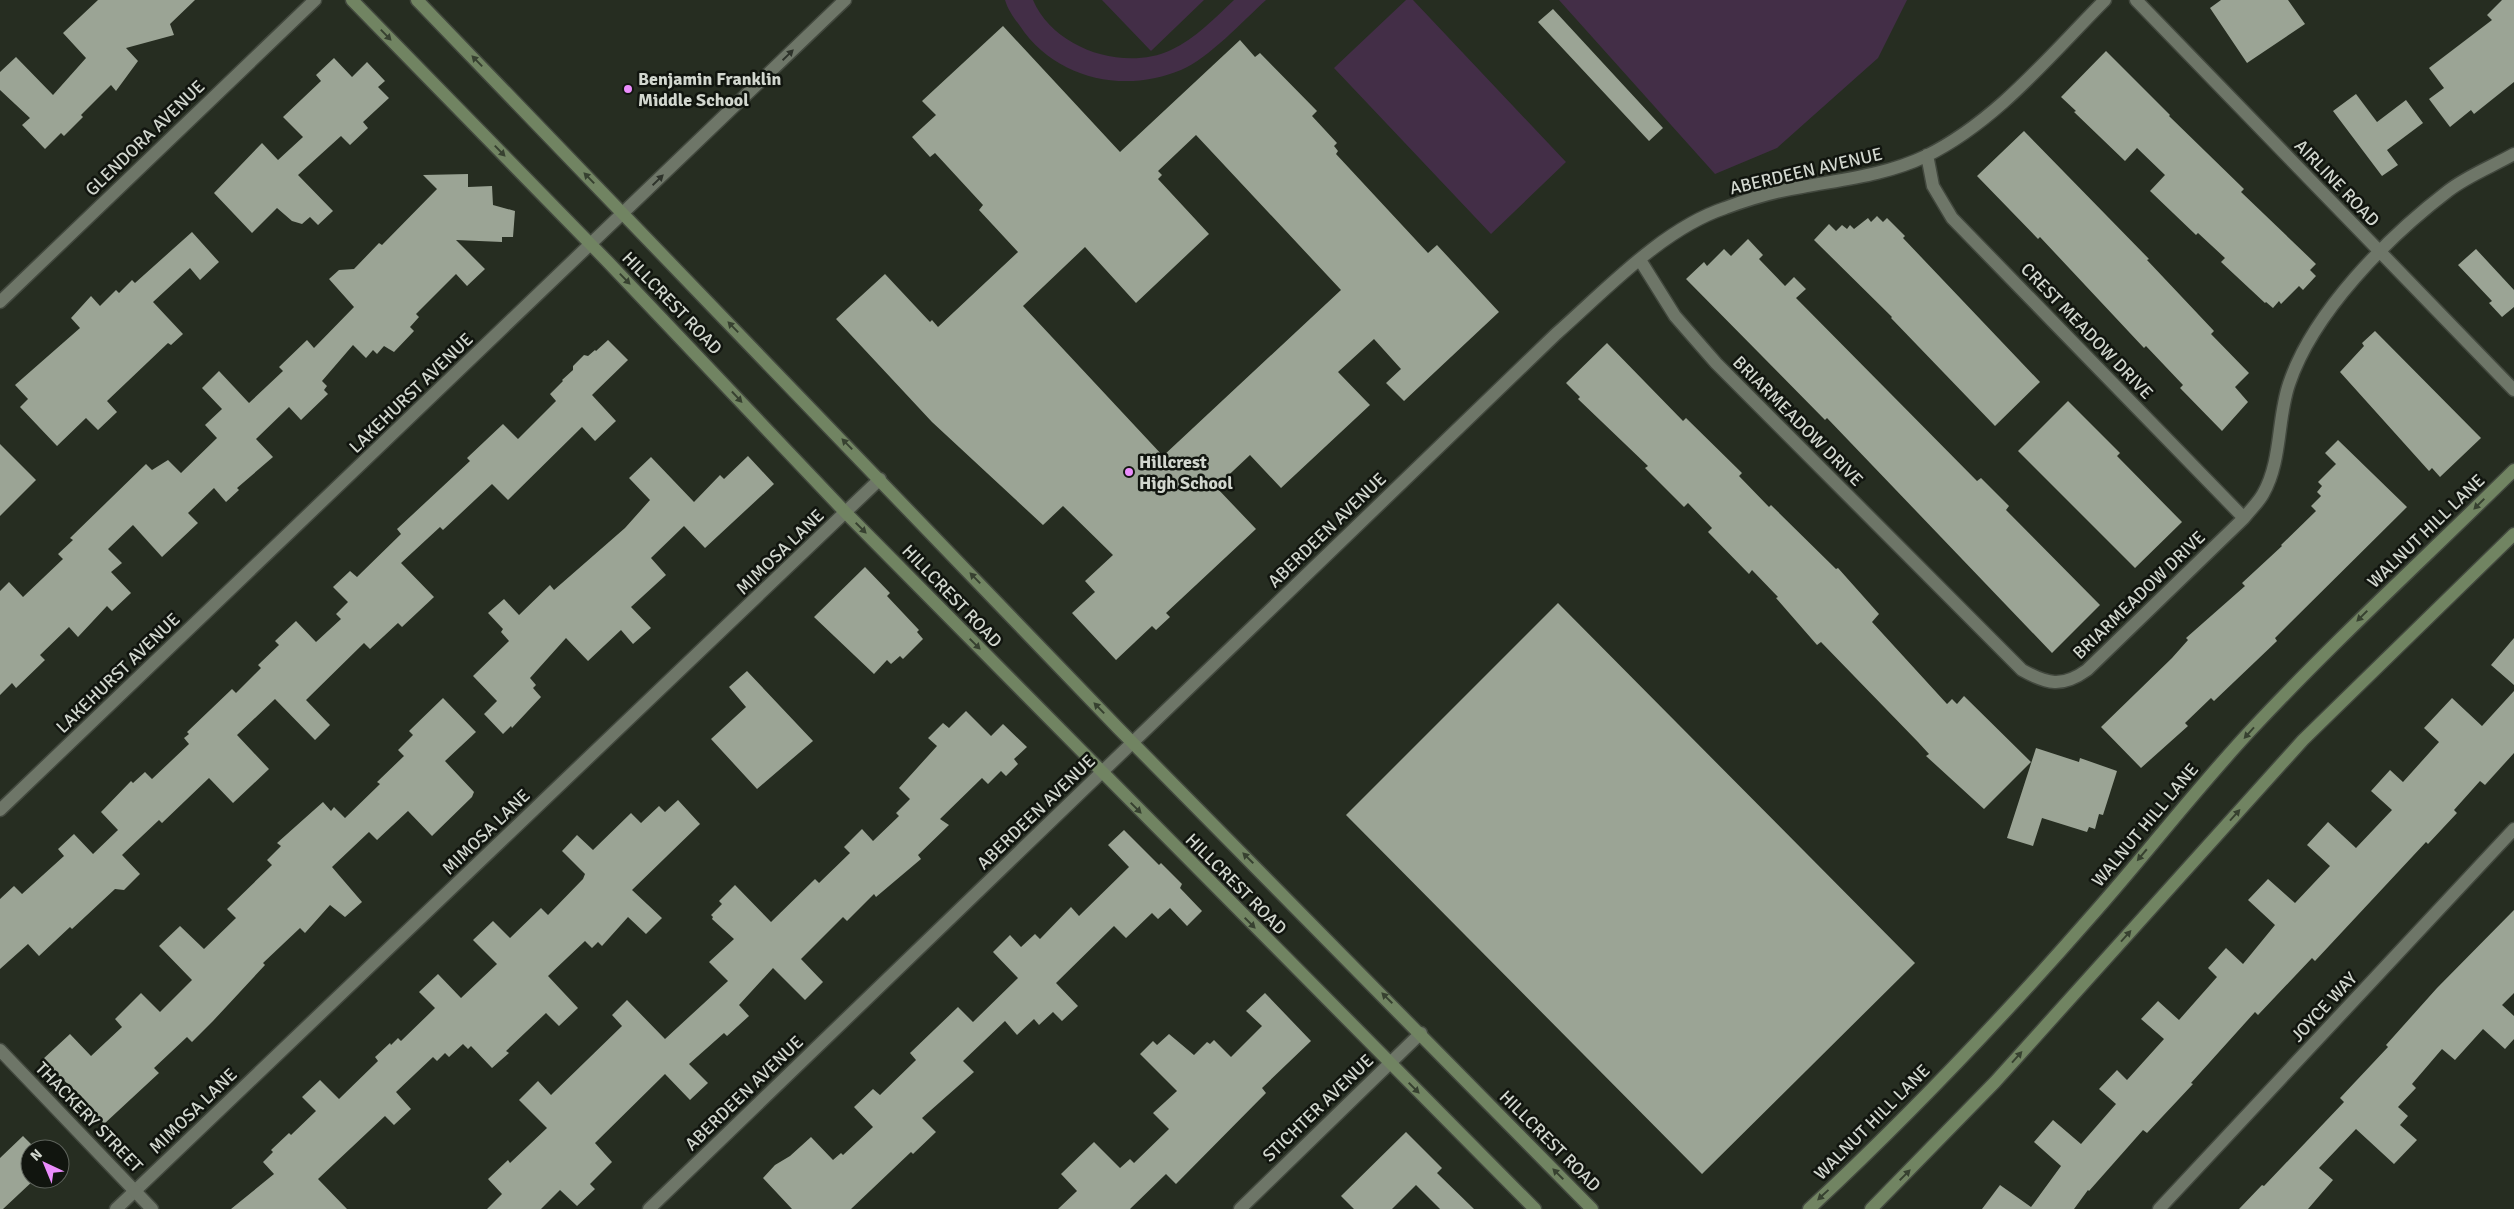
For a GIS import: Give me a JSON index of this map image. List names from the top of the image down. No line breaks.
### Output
{"streets":{"main road":["HILLCREST ROAD","WALNUT HILL LANE"],"street":["GLENDORA AVENUE","ABERDEEN AVENUE","AIRLINE ROAD","CREST MEADOW DRIVE","LAKEHURST AVENUE","BRIARMEADOW DRIVE","MIMOSA LANE","JOYCE WAY","STICHTER AVENUE","THACKERY STREET"]},"crossings":[["ABERDEEN AVENUE","HILLCREST ROAD"],["ABERDEEN AVENUE","CREST MEADOW DRIVE"],["ABERDEEN AVENUE","BRIARMEADOW DRIVE"],["AIRLINE ROAD","BRIARMEADOW DRIVE"],["HILLCREST ROAD","LAKEHURST AVENUE"],["HILLCREST ROAD","MIMOSA LANE"],["HILLCREST ROAD","STICHTER AVENUE"],["CREST MEADOW DRIVE","BRIARMEADOW DRIVE"],["MIMOSA LANE","THACKERY STREET"]],"places":["Benjamin Franklin Middle School","Hillcrest High School"],"north":"top left"}
